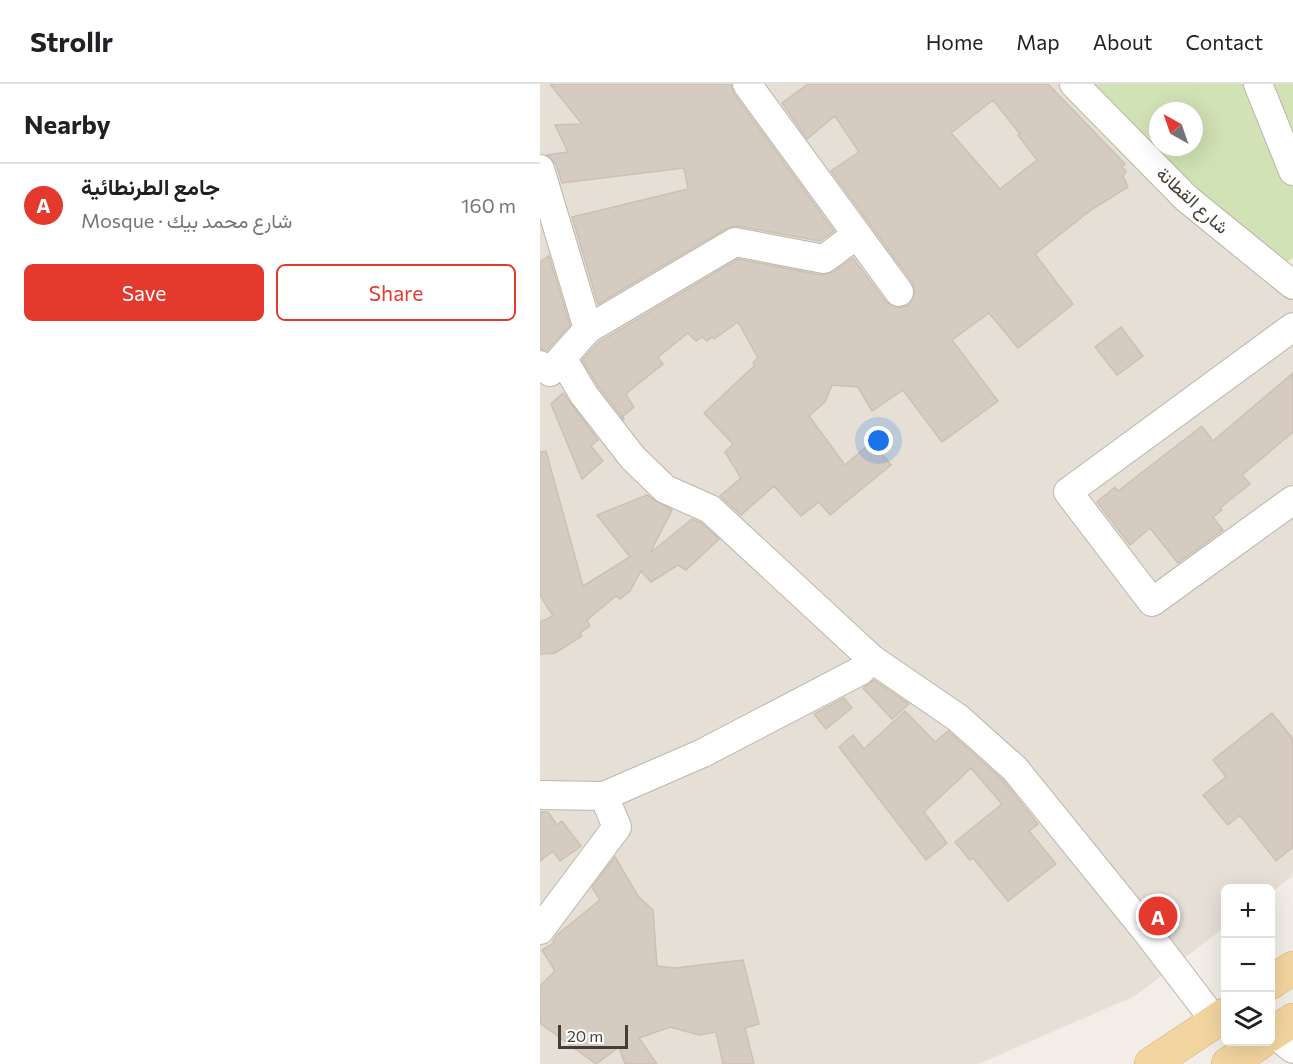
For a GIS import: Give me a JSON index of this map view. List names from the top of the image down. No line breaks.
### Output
{"streets":{"street":["شارع القطانة"]},"scale_bar":"20 m","north":"top left","page":{"header":"Strollr","nav":["Home","Map","About","Contact"],"heading":"Nearby","list":[{"mark":"A","name":"جامع الطرنطائية","note":"Mosque · شارع محمد بيك","value":"160 m"}],"buttons":["Save","Share"],"map_buttons":["+","−"],"pins":"A","scale":"20 m"}}
